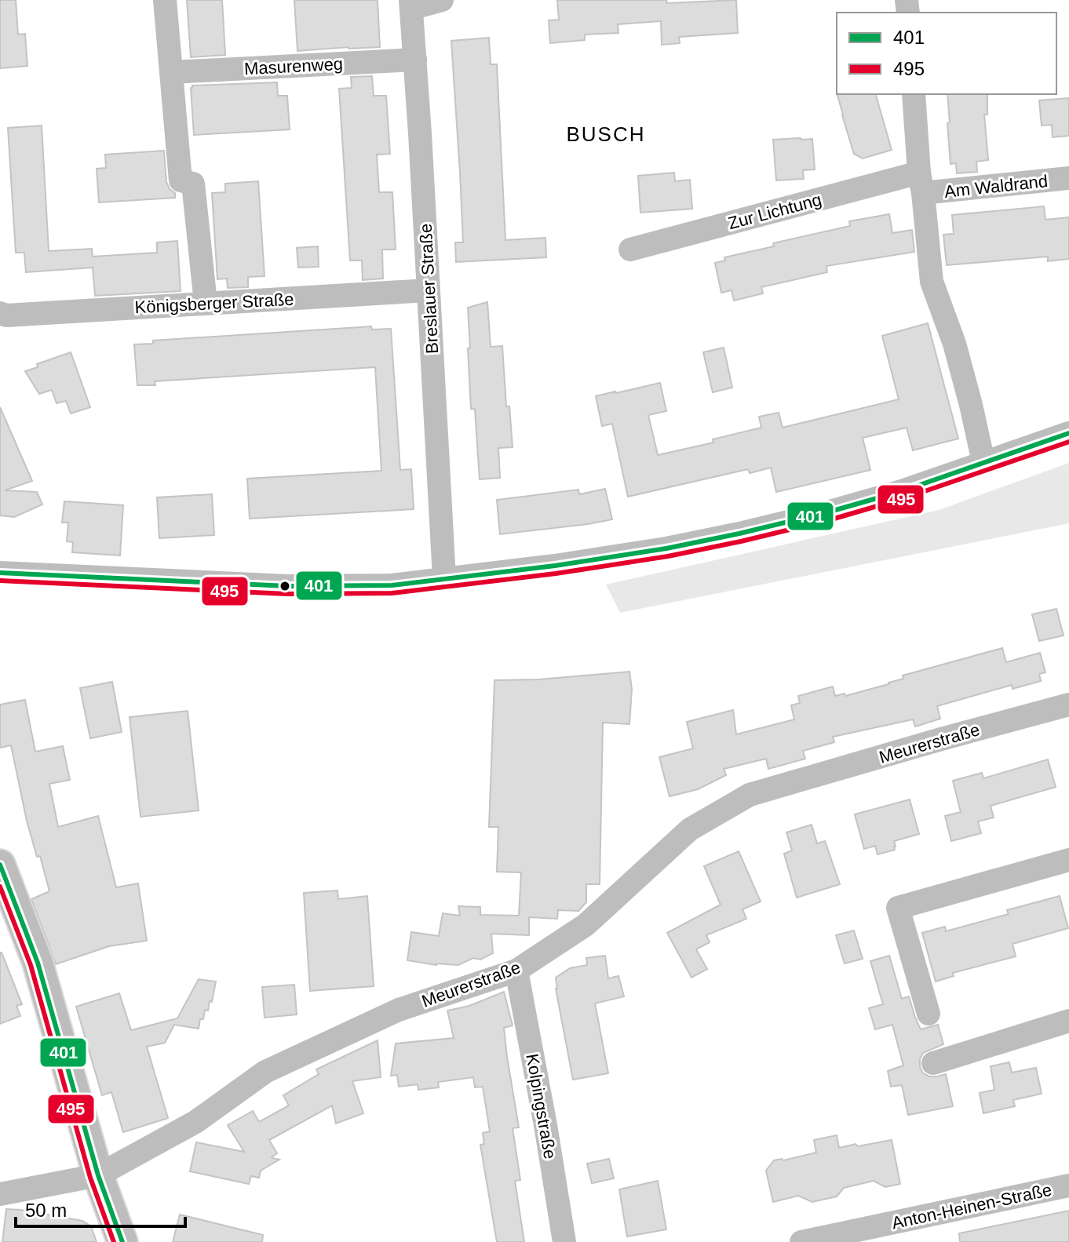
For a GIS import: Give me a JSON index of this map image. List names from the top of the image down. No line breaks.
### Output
{"streets":{"street":["Masurenweg","Am Waldrand","Zur Lichtung","Breslauer Straße","Königsberger Straße","Meurerstraße","Kolpingstraße","Anton-Heinen-Straße"]},"crossings":[["Masurenweg","Breslauer Straße"],["Am Waldrand","Zur Lichtung"],["Breslauer Straße","Königsberger Straße"],["Meurerstraße","Kolpingstraße"]],"districts":["BUSCH"],"lines":["transit line 401","transit line 495"],"legend":["401","495"],"scale_bar":"50 m"}
